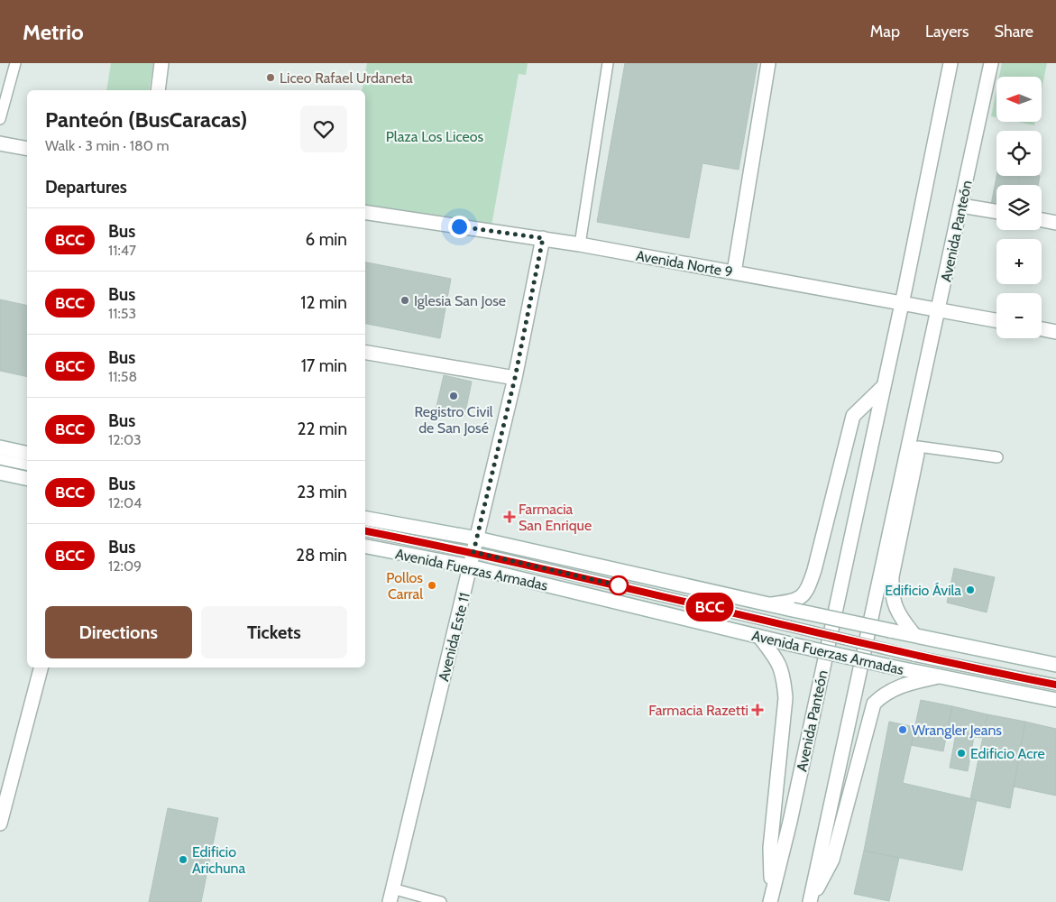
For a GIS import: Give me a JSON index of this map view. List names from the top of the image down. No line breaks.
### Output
{"streets":{"street":["Avenida Panteón","Avenida Norte 9","Avenida Fuerzas Armadas","Avenida Este 11"]},"crossings":[["Avenida Panteón","Avenida Norte 9"],["Avenida Panteón","Avenida Fuerzas Armadas"],["Avenida Norte 9","Avenida Este 11"],["Avenida Fuerzas Armadas","Avenida Este 11"]],"parks":["Plaza Los Liceos"],"places":{"other":["Liceo Rafael Urdaneta","Iglesia San Jose","Registro Civil de San José","Pollos Carral","Edificio Ávila","Wrangler Jeans","Edificio Acre","Edificio Arichuna"],"health":["Farmacia San Enrique","Farmacia Razetti"]},"lines":["bus line BCC"],"north":"left","page":{"header":"Metrio","nav":["Map","Layers","Share"],"on_map":"BCC","map_buttons":["+","−"],"heading":[["Panteón (BusCaracas)","Walk · 3 min · 180 m"],"Departures"],"list":[{"mark":"BCC","name":"Bus","note":"11:47","value":"6 min"},{"mark":"BCC","name":"Bus","note":"11:53","value":"12 min"},{"mark":"BCC","name":"Bus","note":"11:58","value":"17 min"},{"mark":"BCC","name":"Bus","note":"12:03","value":"22 min"},{"mark":"BCC","name":"Bus","note":"12:04","value":"23 min"},{"mark":"BCC","name":"Bus","note":"12:09","value":"28 min"}],"buttons":["Directions","Tickets"]}}
